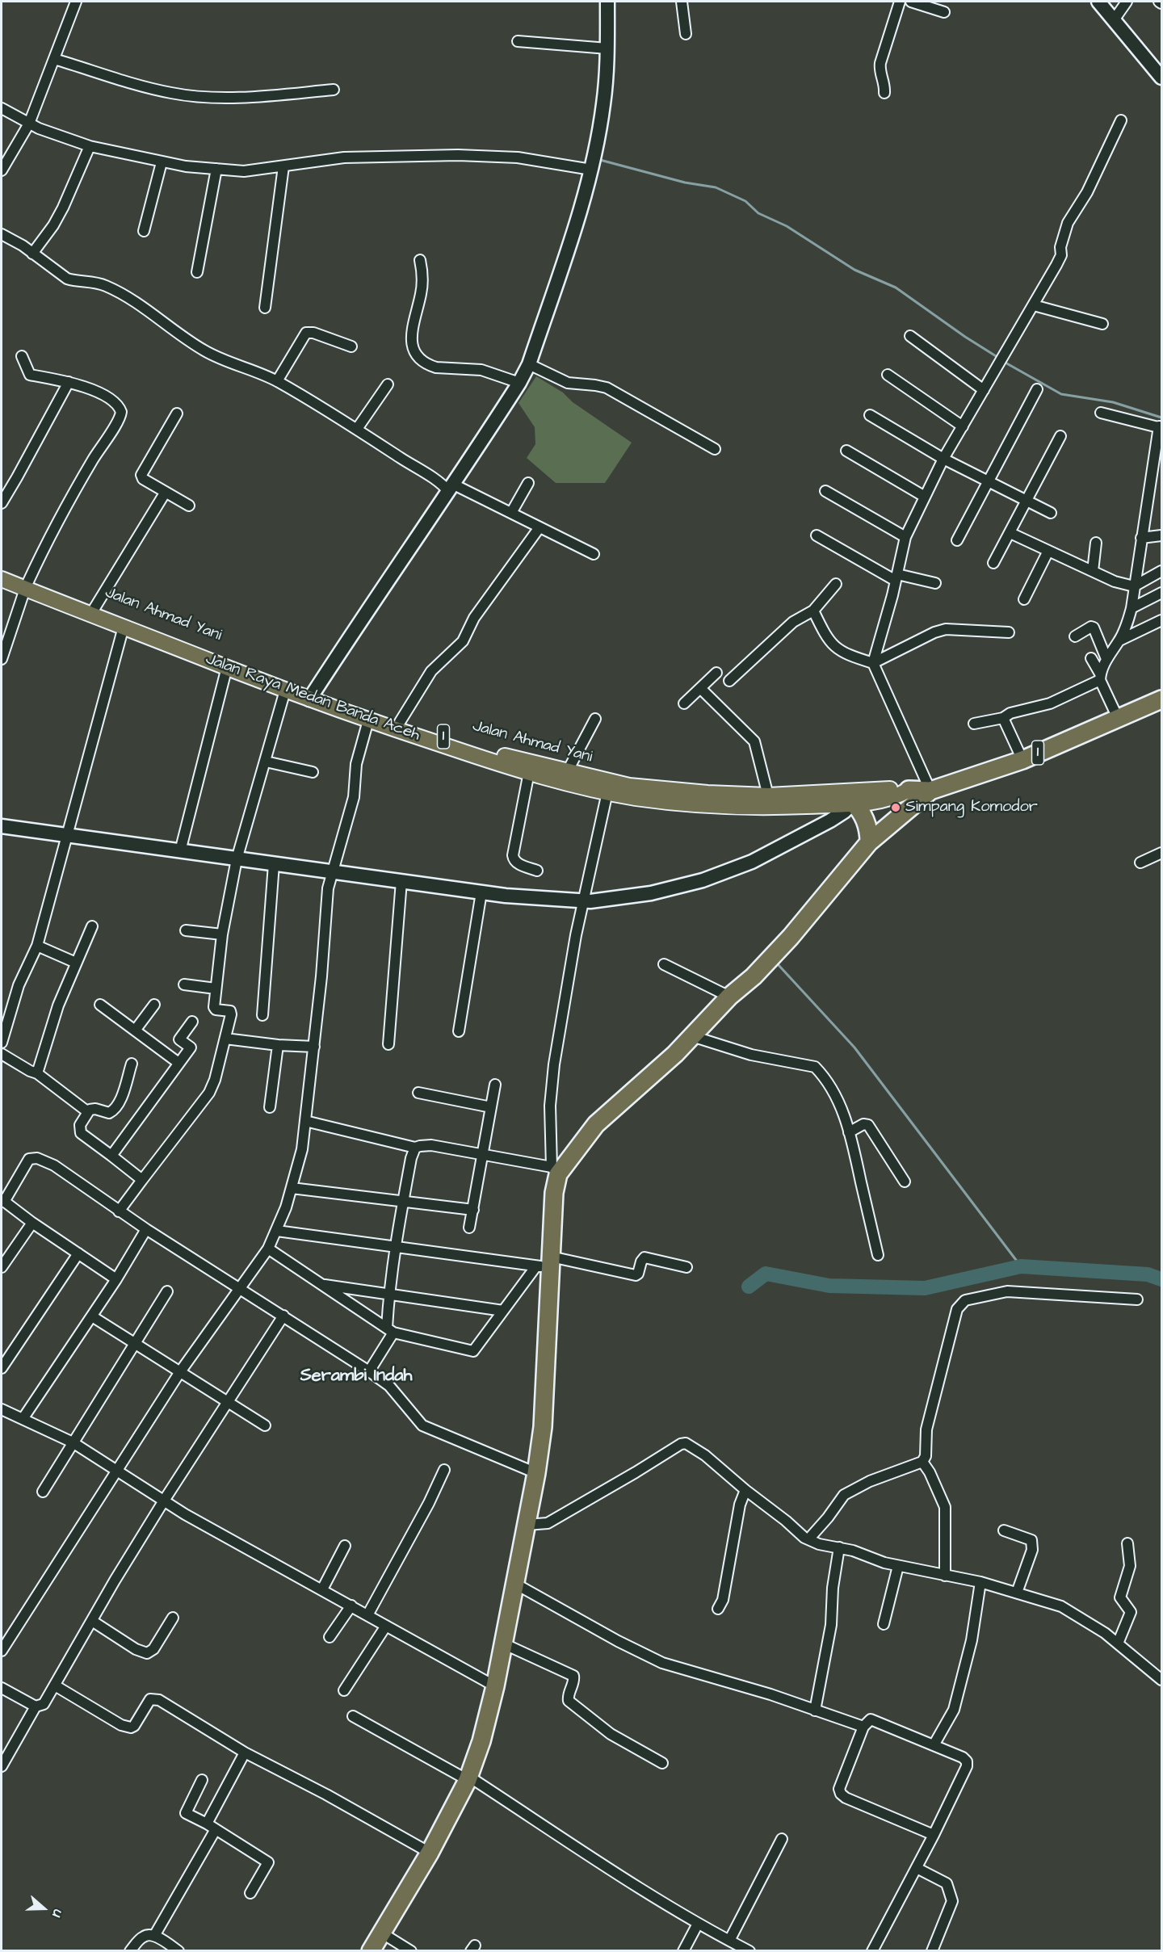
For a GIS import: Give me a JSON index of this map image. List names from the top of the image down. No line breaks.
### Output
{"streets":{"highway":["Jalan Raya Medan Banda Aceh","1"],"main road":["Jalan Ahmad Yani"]},"crossings":[["Jalan Ahmad Yani","Jalan Raya Medan Banda Aceh"]],"districts":["Serambi Indah"],"places":["Simpang Komodor"],"north":"right"}
